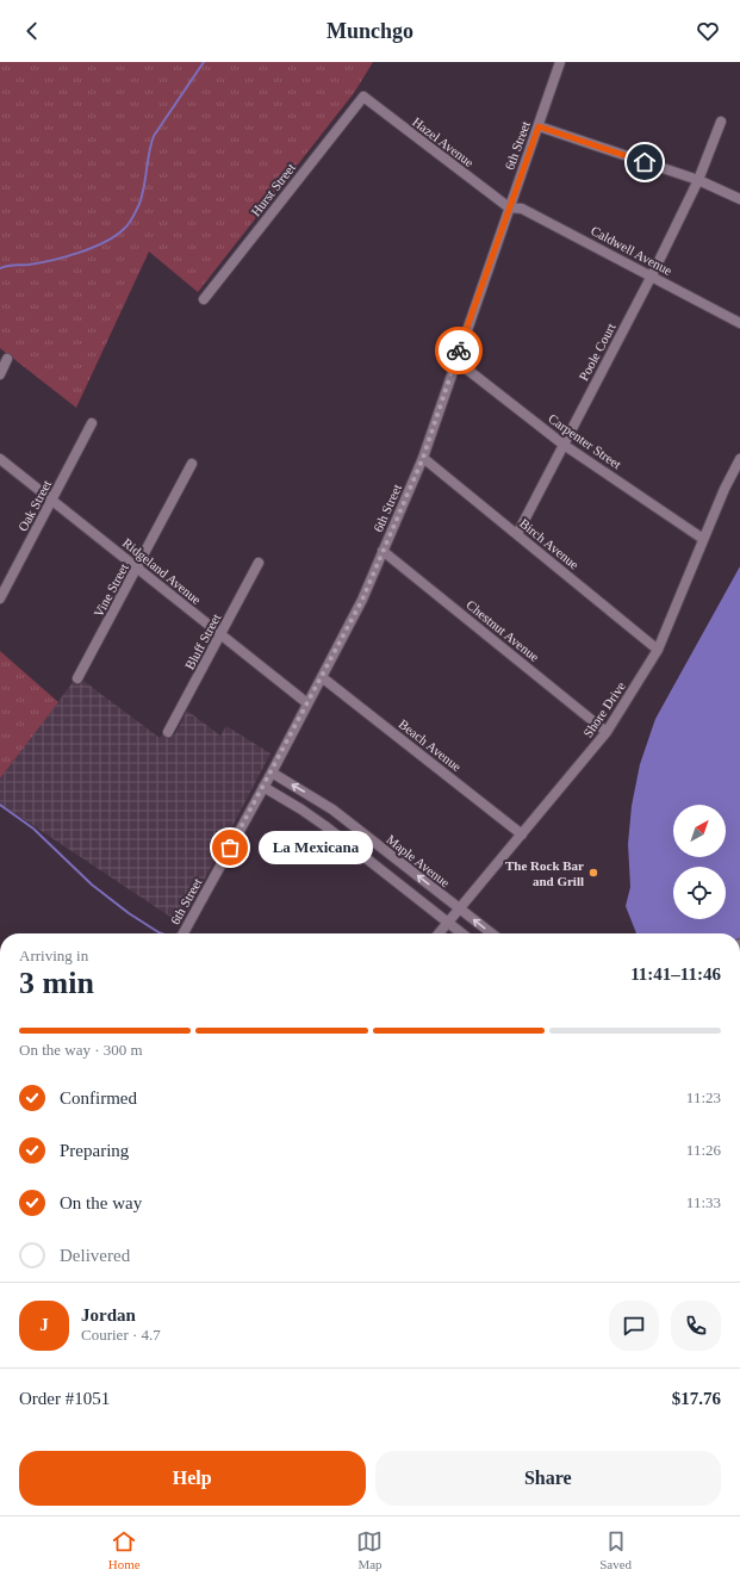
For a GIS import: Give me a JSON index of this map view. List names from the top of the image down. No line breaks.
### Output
{"streets":{"street":["Hazel Avenue","6th Street","Hurst Street","Caldwell Avenue","Poole Court","Carpenter Street","Oak Street","Birch Avenue","Ridgeland Avenue","Vine Street","Chestnut Avenue","Bluff Street","Shore Drive","Beach Avenue","Maple Avenue"]},"crossings":[["Hazel Avenue","6th Street"],["Hazel Avenue","Hurst Street"],["Hazel Avenue","Caldwell Avenue"],["6th Street","Caldwell Avenue"],["6th Street","Carpenter Street"],["6th Street","Birch Avenue"],["6th Street","Ridgeland Avenue"],["6th Street","Chestnut Avenue"],["6th Street","Beach Avenue"],["6th Street","Maple Avenue"],["Caldwell Avenue","Poole Court"],["Poole Court","Carpenter Street"],["Poole Court","Birch Avenue"],["Carpenter Street","Shore Drive"],["Oak Street","Ridgeland Avenue"],["Birch Avenue","Shore Drive"],["Ridgeland Avenue","Vine Street"],["Ridgeland Avenue","Bluff Street"],["Chestnut Avenue","Shore Drive"],["Shore Drive","Beach Avenue"],["Shore Drive","Maple Avenue"]],"places":["La Mexicana","The Rock Bar and Grill"],"north":"top right","page":{"header":"Munchgo","bubble":"La Mexicana","heading":["3 min","Arriving in","11:41–11:46"],"panel":["Jordan","Courier · 4.7","Order #1051","$17.76"],"bar":"On the way · 300 m","list":[["Confirmed","11:23"],["Preparing","11:26"],["On the way","11:33"],"Delivered"],"round":"J","buttons":["Help","Share"],"tabs":["Home","Map","Saved"]}}
